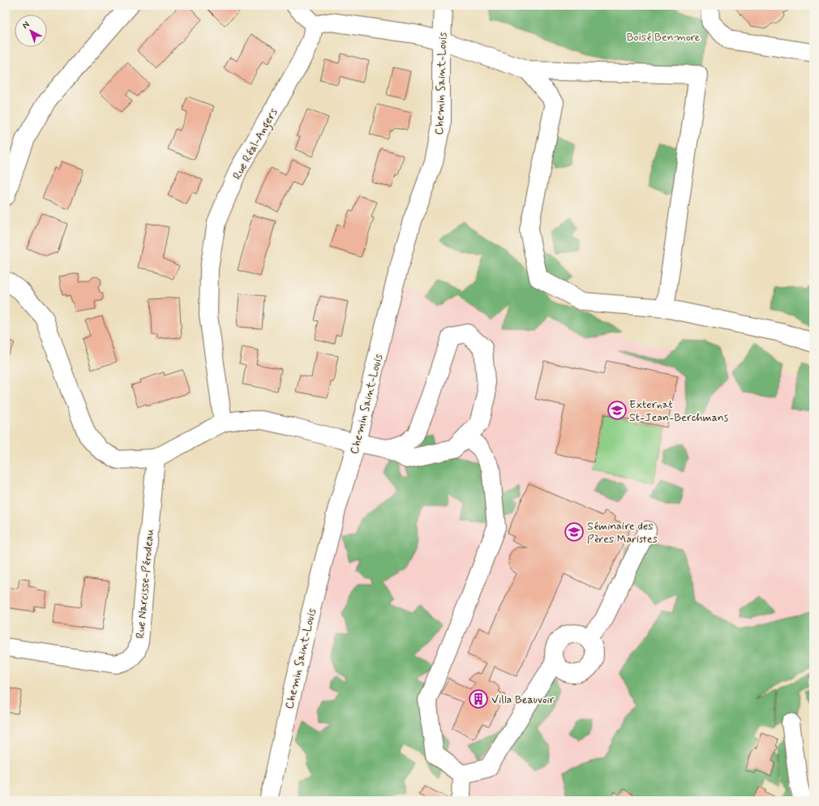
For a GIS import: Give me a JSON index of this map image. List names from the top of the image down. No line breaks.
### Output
{"streets":{"street":["Chemin Saint-Louis","Rue Réal-Angers","Rue Narcisse-Pérodeau"]},"parks":["Boisé Benmore"],"places":{"school or university":["Externat St-Jean-Berchmans","Séminaire des Pères Maristes"],"building":["Villa Beauvoir"]},"north":"top left"}
